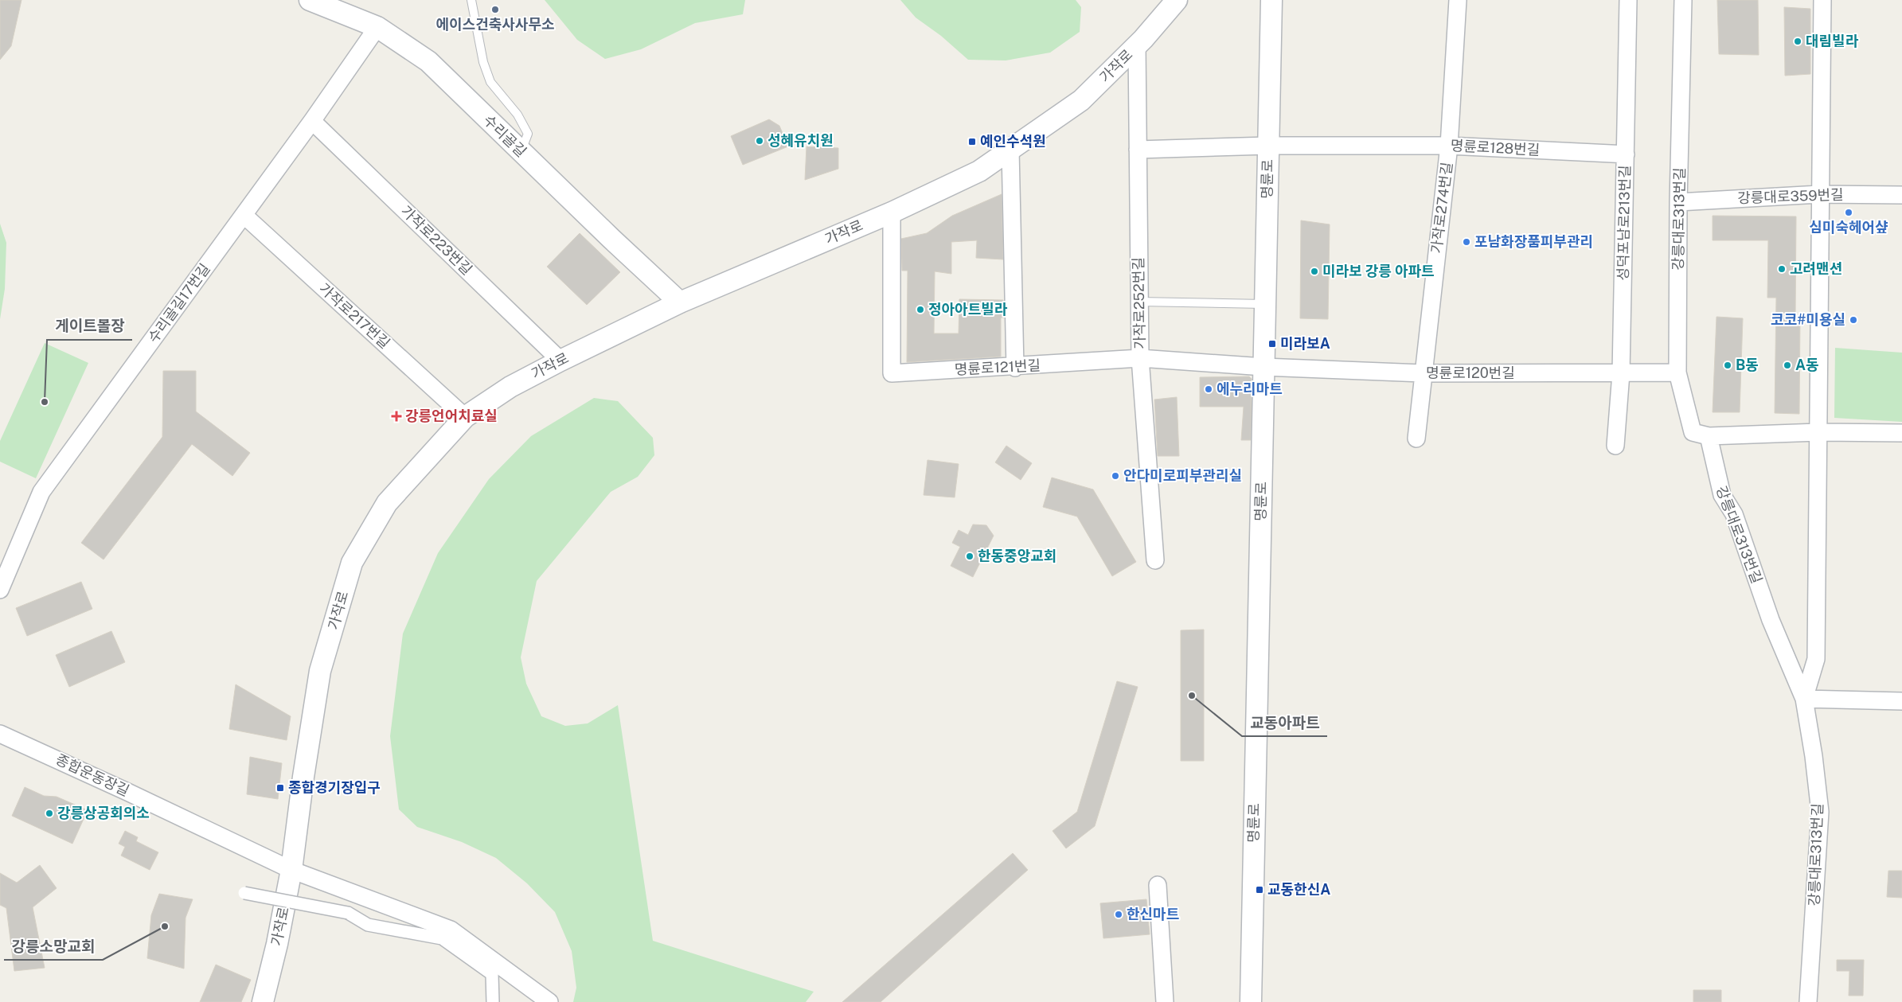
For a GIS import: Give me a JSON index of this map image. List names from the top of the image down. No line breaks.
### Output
{"streets":{"street":["가작로","수리골길","명륜로128번길","명륜로","강릉대로359번길","가작로274번길","강릉대로313번길","성덕포남로213번길","가작로223번길","수리골길17번길","가작로252번길","가작로217번길","명륜로121번길","명륜로120번길","종합운동장길"]},"crossings":[["가작로","수리골길"],["가작로","가작로223번길"],["가작로","가작로252번길"],["가작로","가작로217번길"],["가작로","명륜로121번길"],["가작로","종합운동장길"],["수리골길","수리골길17번길"],["명륜로128번길","명륜로"],["명륜로128번길","가작로274번길"],["명륜로128번길","성덕포남로213번길"],["명륜로128번길","가작로252번길"],["명륜로","명륜로121번길"],["명륜로","명륜로120번길"],["강릉대로359번길","강릉대로313번길"],["가작로274번길","명륜로120번길"],["강릉대로313번길","명륜로120번길"],["성덕포남로213번길","명륜로120번길"],["가작로223번길","수리골길17번길"],["수리골길17번길","가작로217번길"],["가작로252번길","명륜로121번길"],["명륜로121번길","명륜로120번길"]],"places":{"other":["에이스건축사사무소","대림빌라","성혜유치원","심미숙헤어샾","포남화장품피부관리","고려맨션","미라보 강릉 아파트","정아아트빌라","코코#미용실","B동","A동","에누리마트","게이트볼장","안다미로피부관리실","한동중앙교회","교동아파트","강릉상공회의소","한신마트","강릉소망교회"],"transit":["예인수석원","미라보A","종합경기장입구","교동한신A"],"health":["강릉언어치료실"]}}
